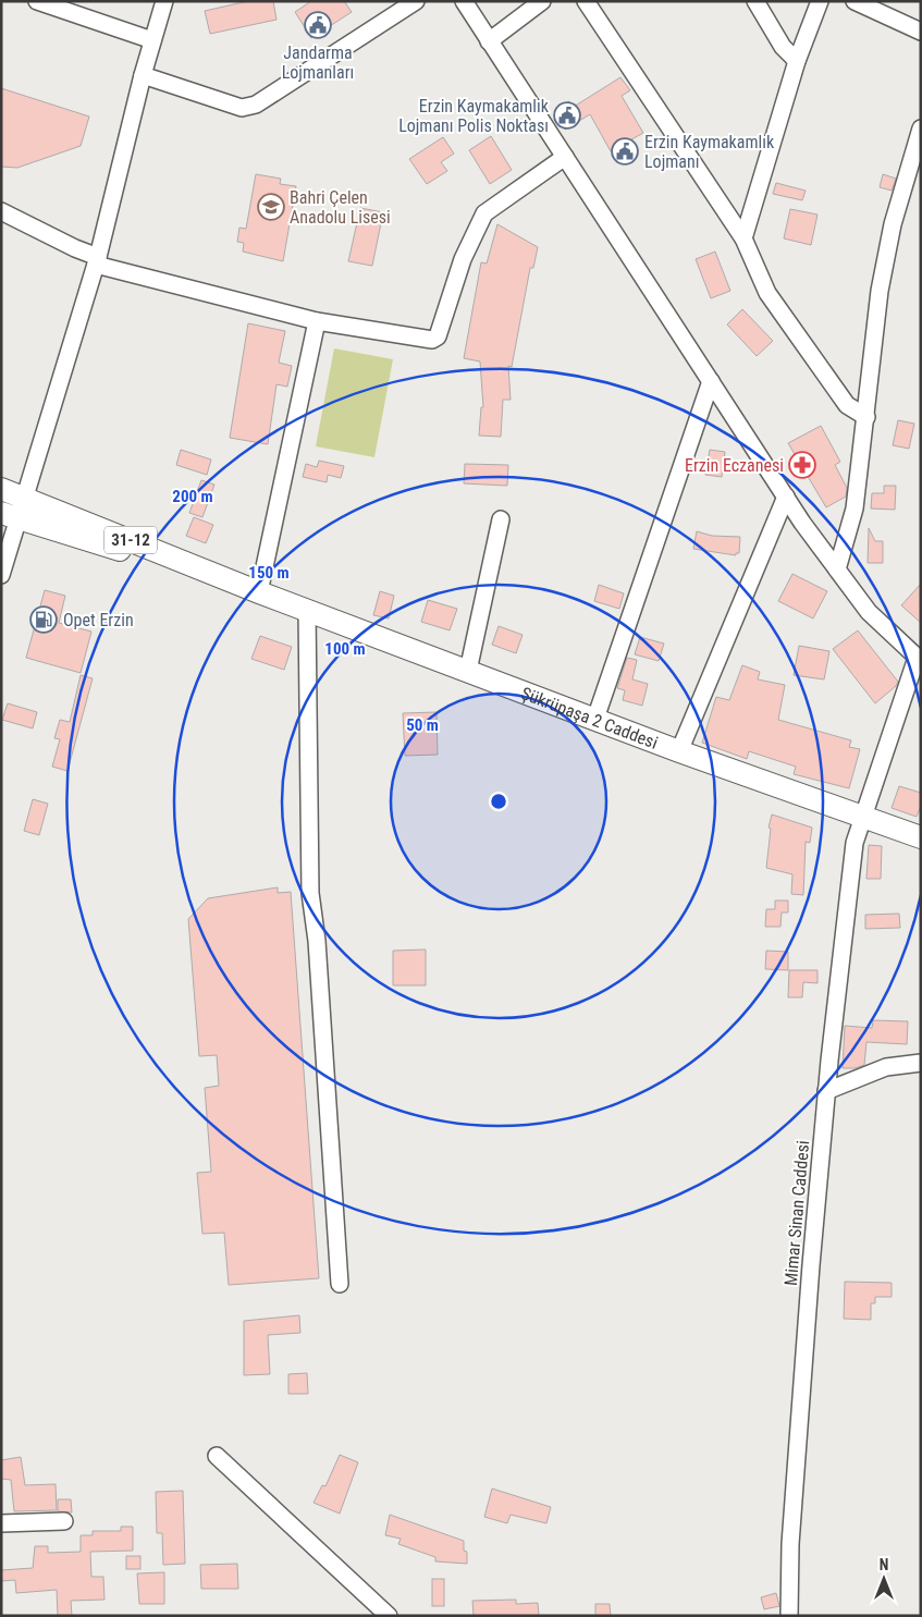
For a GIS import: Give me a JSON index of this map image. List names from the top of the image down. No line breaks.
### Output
{"streets":{"main road":["31-12","Şükrüpaşa 2 Caddesi"],"street":["Mimar Sinan Caddesi"]},"crossings":[["31-12","Şükrüpaşa 2 Caddesi"],["Şükrüpaşa 2 Caddesi","Mimar Sinan Caddesi"]],"places":{"public building":["Jandarma Lojmanları","Erzin Kaymakamlık Lojmanı Polis Noktası","Erzin Kaymakamlık Lojmanı"],"school or university":["Bahri Çelen Anadolu Lisesi"],"pharmacy":["Erzin Eczanesi"],"fuel station":["Opet Erzin"]},"north":"top","rings":["200 m","150 m","100 m","50 m"]}
